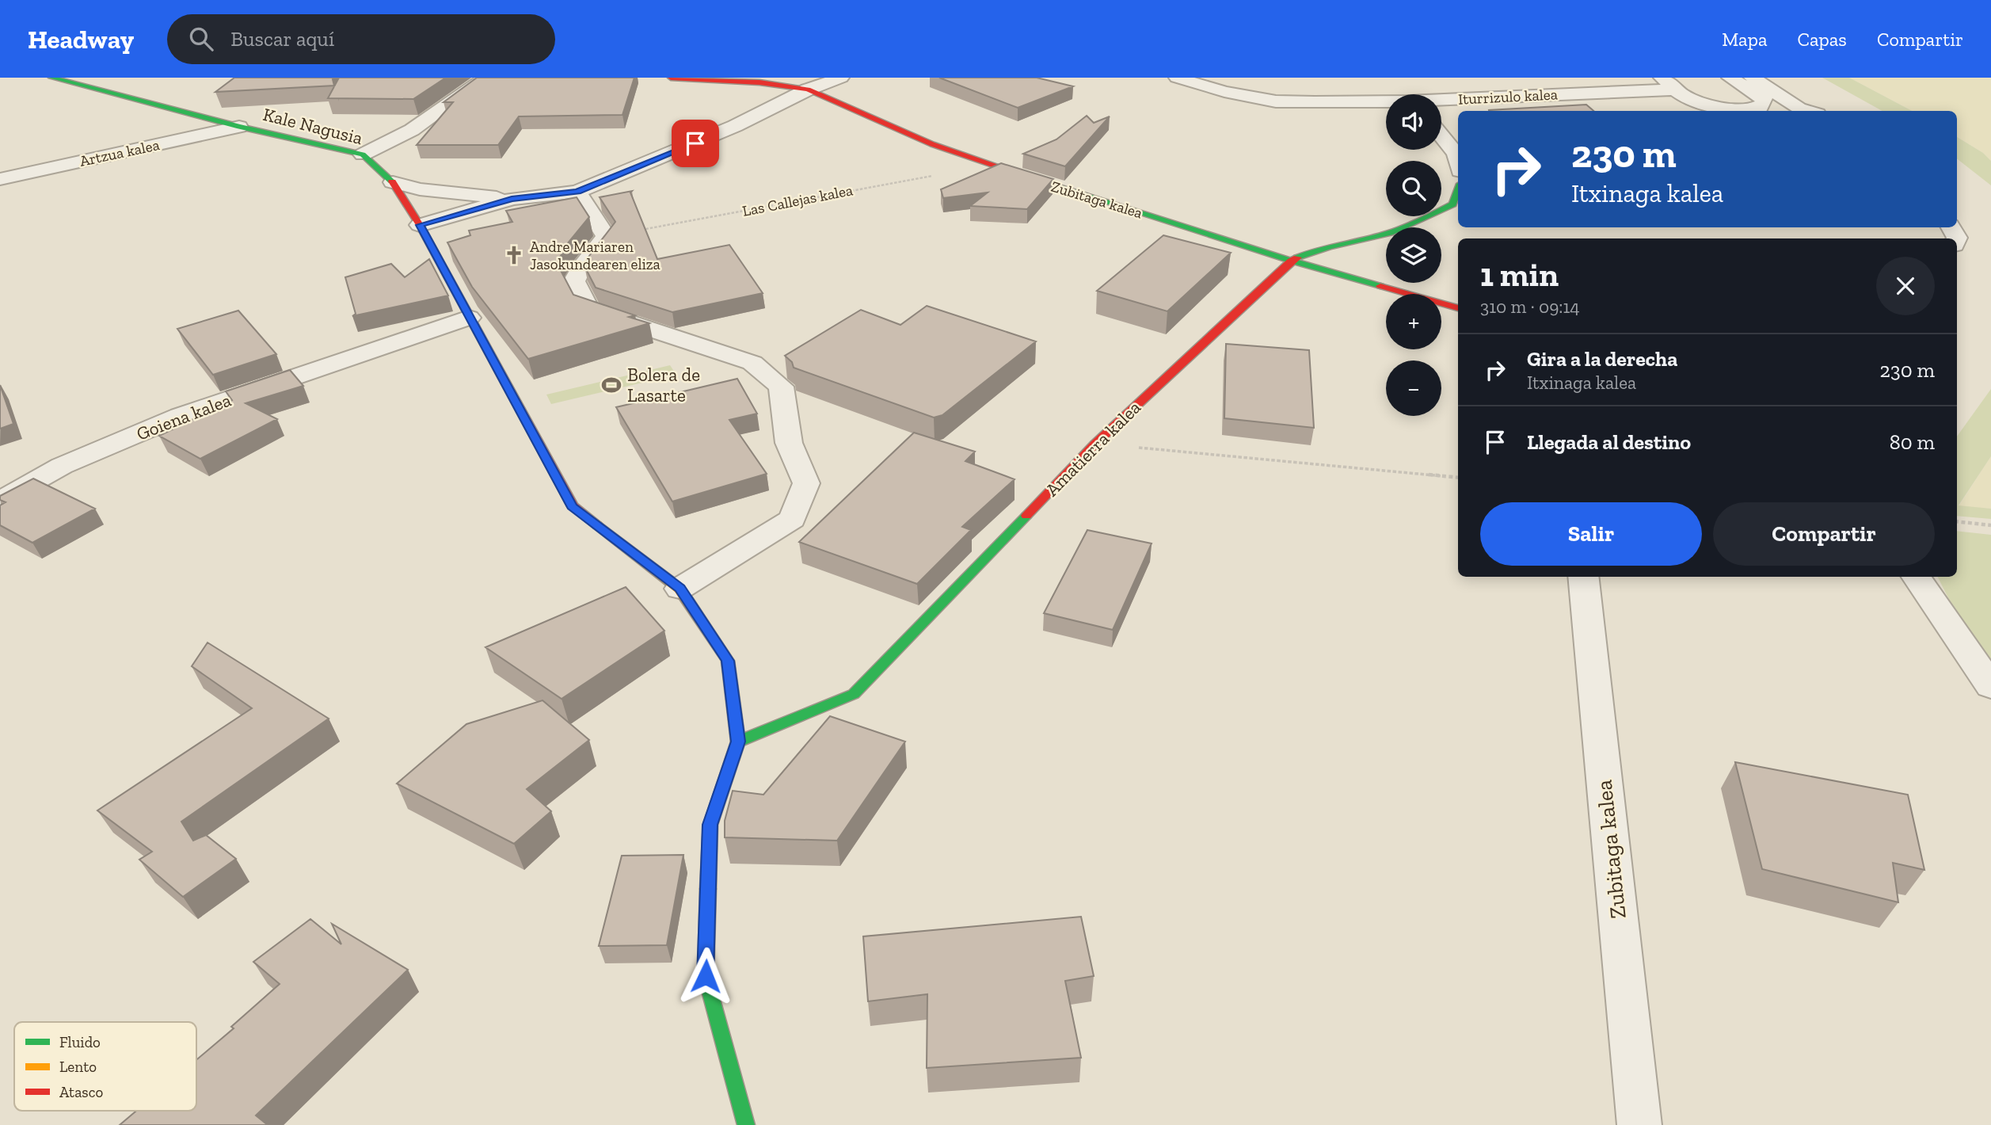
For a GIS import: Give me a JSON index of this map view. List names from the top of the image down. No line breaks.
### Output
{"streets":{"street":["Iturrizulo kalea","Kale Nagusia","Artzua kalea","Zubitaga kalea","Goiena kalea","Amatierra kalea"],"path":["Las Callejas kalea"]},"crossings":[["Kale Nagusia","Artzua kalea"],["Kale Nagusia","Goiena kalea"],["Kale Nagusia","Amatierra kalea"],["Zubitaga kalea","Las Callejas kalea"],["Zubitaga kalea","Amatierra kalea"]],"places":{"church":["Andre Mariaren Jasokundearen eliza"],"sports":["Bolera de Lasarte"]},"legend":["Fluido","Lento","Atasco"],"page":{"header":"Headway","search":"Buscar aquí","nav":["Mapa","Capas","Compartir"],"map_buttons":["+","−"],"turn":["230 m","Itxinaga kalea"],"heading":["1 min","310 m · 09:14"],"list":[{"name":"Gira a la derecha","note":"Itxinaga kalea","value":"230 m"},{"name":"Llegada al destino","value":"80 m"}],"buttons":["Salir","Compartir"]}}
